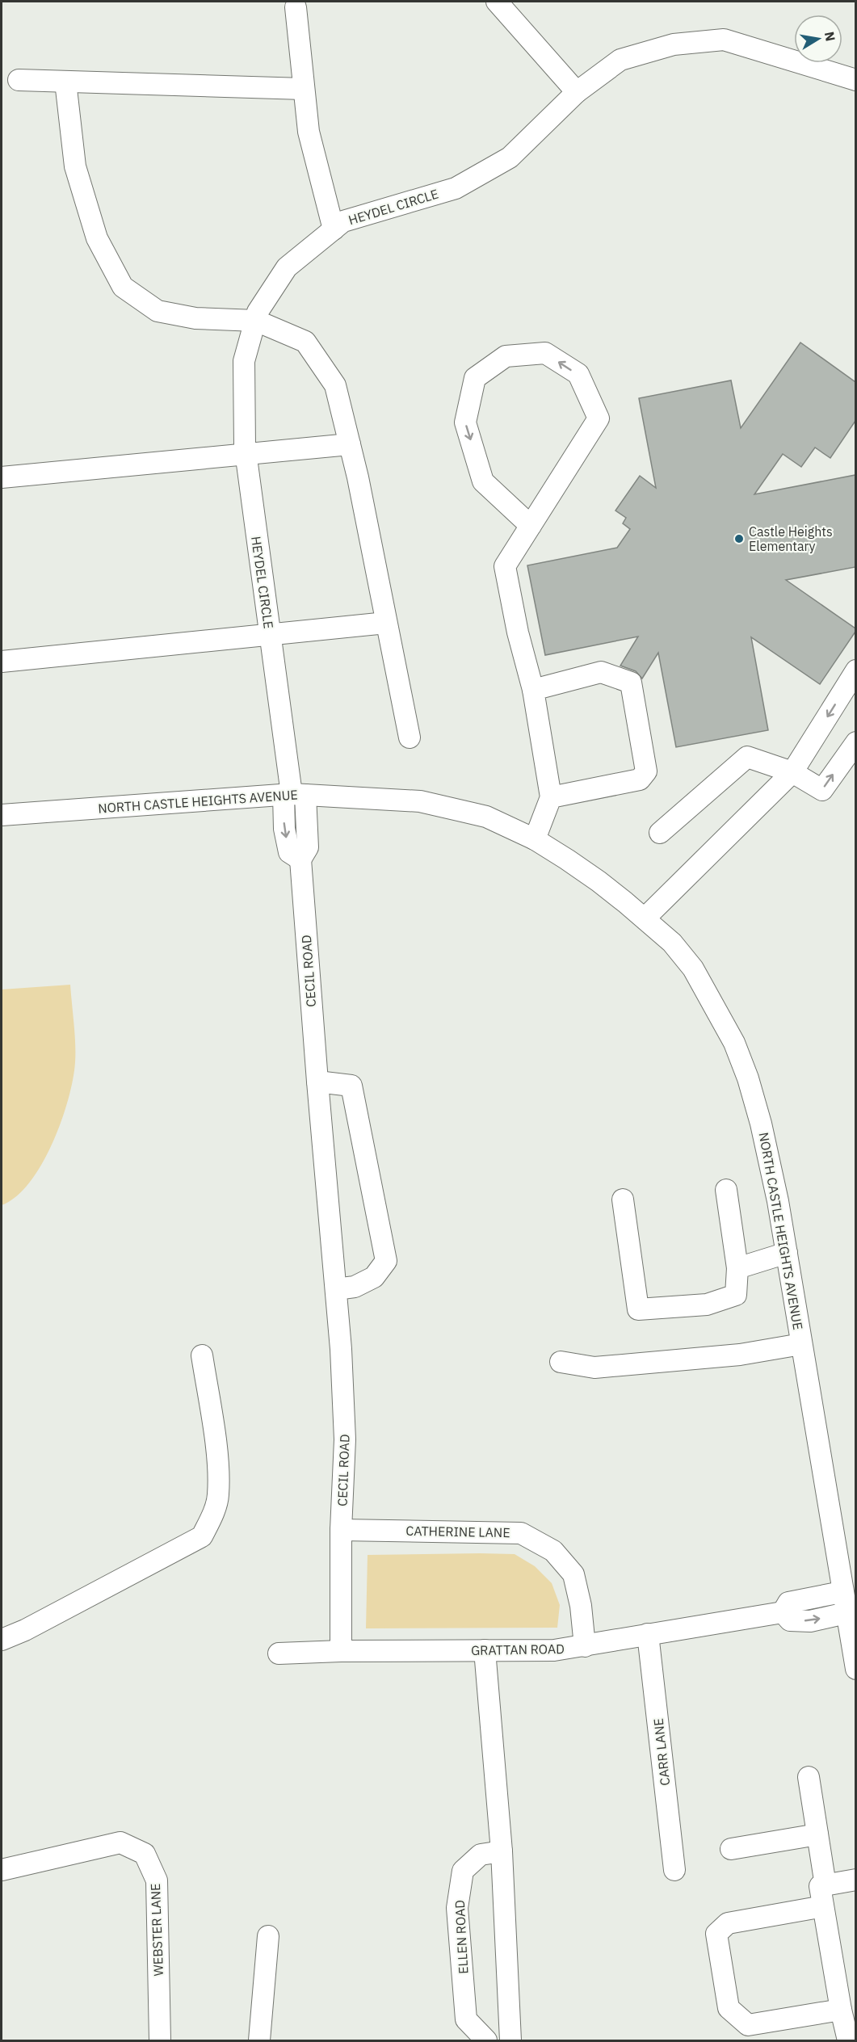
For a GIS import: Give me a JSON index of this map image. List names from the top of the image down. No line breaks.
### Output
{"streets":{"street":["HEYDEL CIRCLE","NORTH CASTLE HEIGHTS AVENUE","CECIL ROAD","CATHERINE LANE","GRATTAN ROAD","CARR LANE","WEBSTER LANE","ELLEN ROAD"]},"crossings":[["HEYDEL CIRCLE","NORTH CASTLE HEIGHTS AVENUE"],["HEYDEL CIRCLE","CECIL ROAD"],["CECIL ROAD","CATHERINE LANE"],["CECIL ROAD","GRATTAN ROAD"],["CATHERINE LANE","GRATTAN ROAD"],["GRATTAN ROAD","CARR LANE"]],"places":["Castle Heights Elementary"],"north":"right"}
